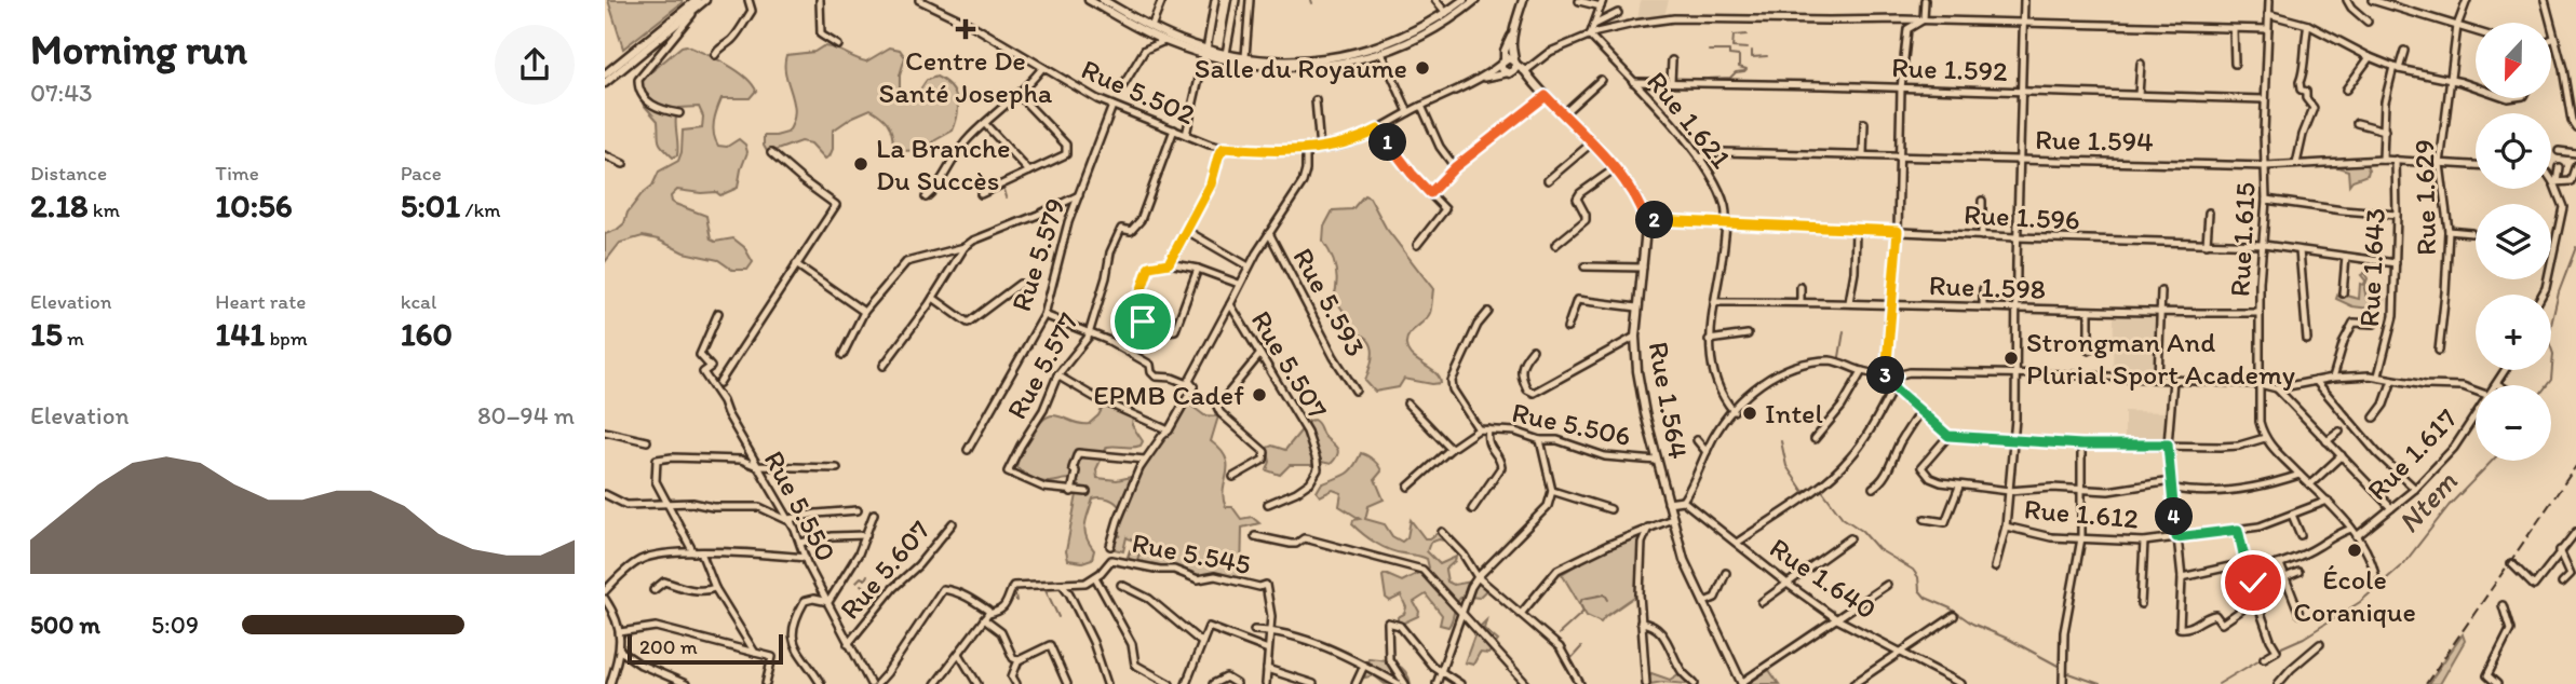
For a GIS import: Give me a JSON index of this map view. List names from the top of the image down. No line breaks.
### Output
{"streets":{"main road":["Rue 1.564"],"street":["Rue 1.592","Rue 5.502","Rue 1.621","Rue 1.594","Rue 1.629","Rue 1.596","Rue 1.615","Rue 5.579","Rue 1.643","Rue 1.598","Rue 5.593","Rue 5.507","Rue 5.577","Rue 5.506","Rue 1.617","Rue 5.550","Rue 1.612","Rue 5.545","Rue 5.607","Rue 1.640"]},"crossings":[["Rue 1.592","Rue 1.621"],["Rue 1.592","Rue 1.615"],["Rue 5.502","Rue 5.579"],["Rue 5.502","Rue 5.507"],["Rue 5.502","Rue 5.577"],["Rue 1.621","Rue 1.594"],["Rue 1.621","Rue 1.596"],["Rue 1.621","Rue 1.598"],["Rue 1.594","Rue 1.629"],["Rue 1.594","Rue 1.615"],["Rue 1.594","Rue 1.643"],["Rue 1.596","Rue 1.615"],["Rue 1.596","Rue 1.643"],["Rue 1.596","Rue 1.564"],["Rue 1.615","Rue 1.598"],["Rue 5.593","Rue 5.507"],["Rue 1.564","Rue 5.506"],["Rue 5.550","Rue 5.607"]],"water":["Ntem"],"places":{"health":["Centre De Santé Josepha"],"other":["Salle du Royaume","La Branche Du Succès","Strongman And Plurial Sport Academy","EPMB Cadef","Intel","École Coranique"]},"scale_bar":"200 m","north":"bottom","page":{"heading":["Morning run","07:43"],"map_buttons":["+","−"],"pins":["1","2","3","4"],"stats":[["Distance","2.18 km"],["Time","10:56"],["Pace","5:01 /km"],["Elevation","15 m"],["Heart rate","141 bpm"],["kcal","160"]],"chart":["Elevation","80–94 m"],"list":[{"name":"500 m","note":"5:09"}],"scale":"200 m"}}
